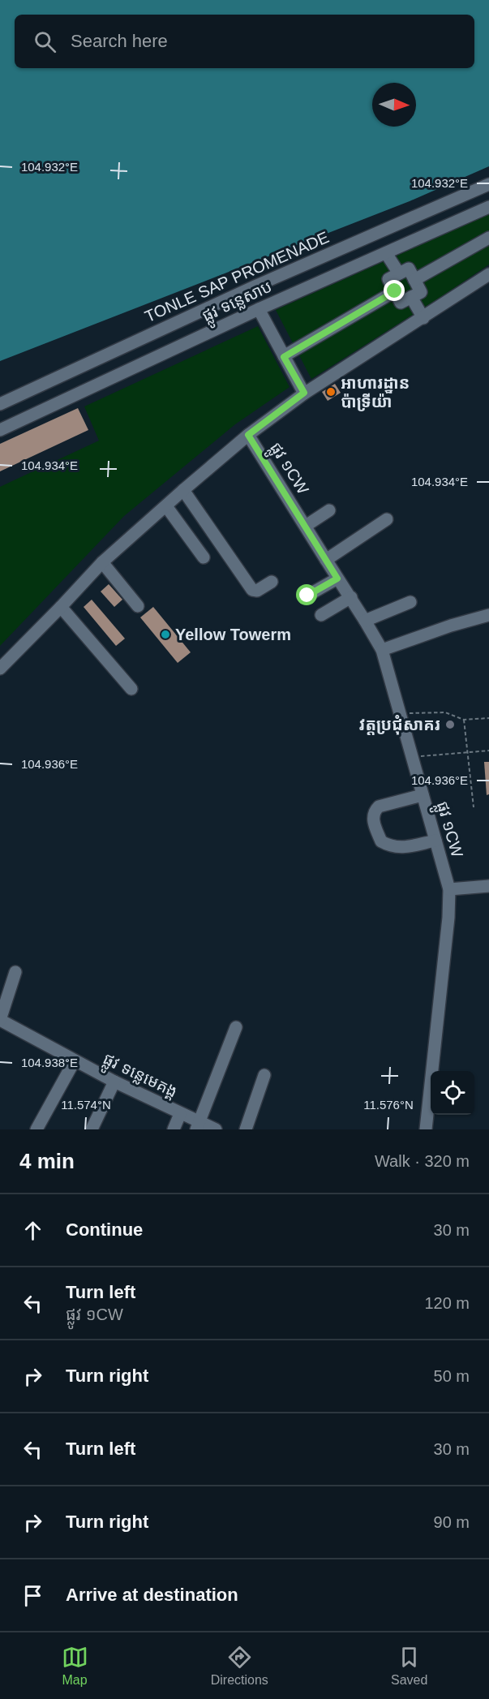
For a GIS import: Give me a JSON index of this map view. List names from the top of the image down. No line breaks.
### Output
{"streets":{"street":["TONLE SAP PROMENADE","ផ្លូវ ទន្លេសាប","ផ្លូវ ១CW","ផ្លូវ ទន្លេមេគង្គ"]},"places":["អាហារដ្ឋាន ប៉ាទ្រីយ៉ា","Yellow Towerm","វត្តប្រជុំសាគរ"],"north":"right","page":{"search":"Search here","heading":["4 min","Walk · 320 m"],"list":[["Continue","30 m"],["Turn left","ផ្លូវ ១CW","120 m"],["Turn right","50 m"],["Turn left","30 m"],["Turn right","90 m"],"Arrive at destination"],"nav":["Map","Directions","Saved"]},"coordinates":["104.932°E","104.934°E","104.936°E","104.938°E","11.574°N","11.576°N"]}
